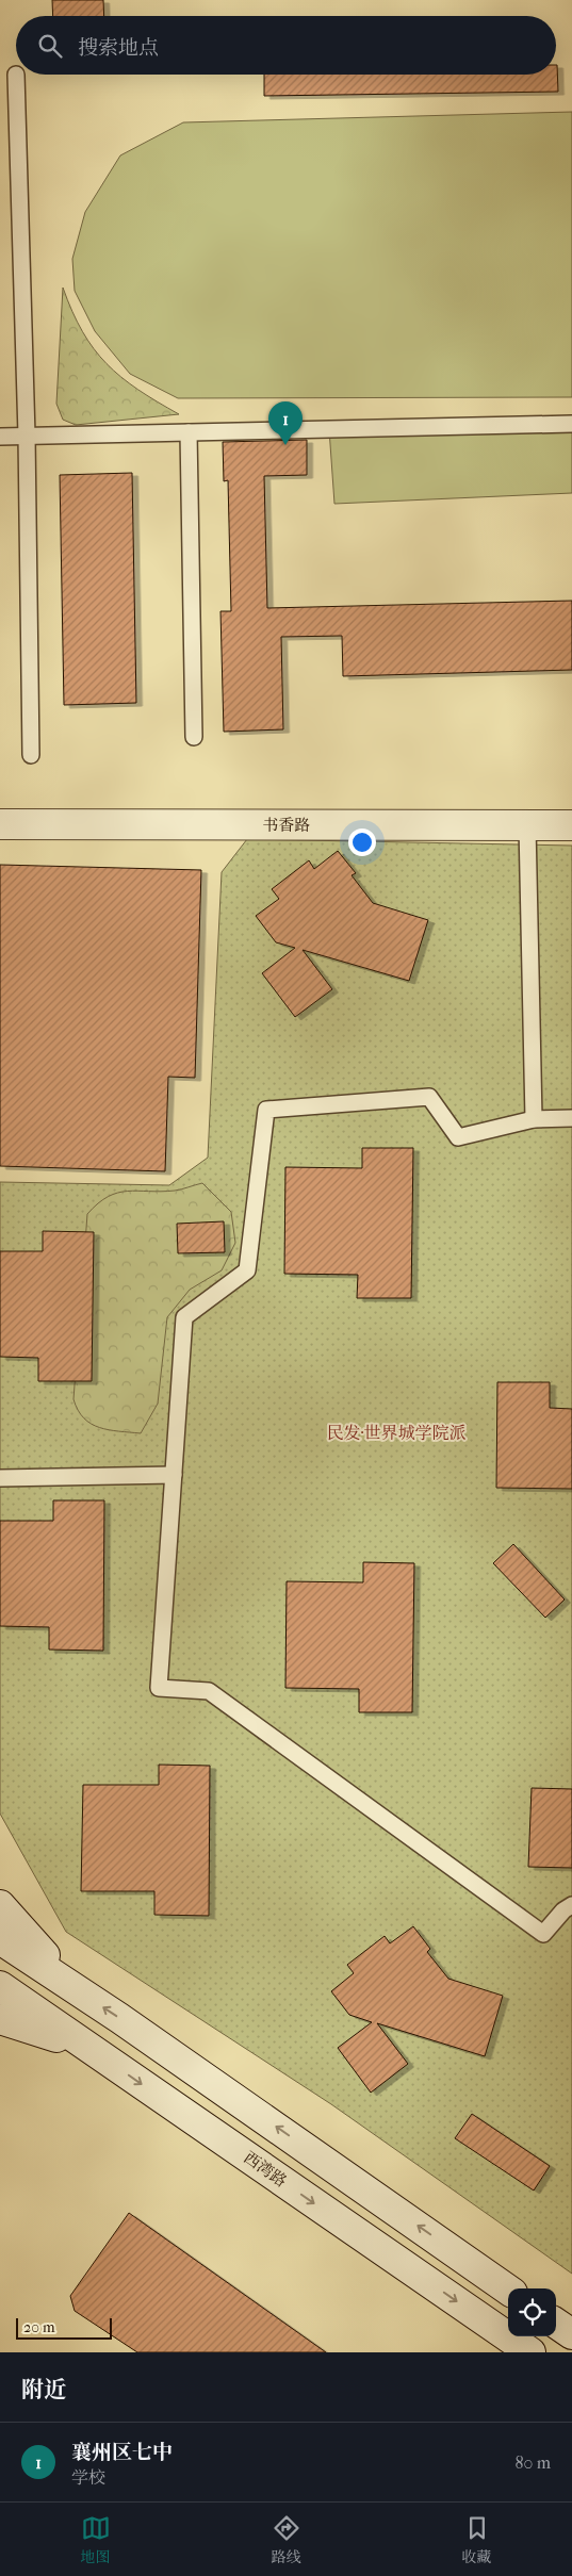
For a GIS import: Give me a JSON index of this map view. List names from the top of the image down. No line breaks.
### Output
{"streets":{"main road":["书香路","西湾路"]},"districts":["民发·世界城学院派"],"scale_bar":"20 m","page":{"search":"搜索地点","pins":"1","scale":"20 m","heading":"附近","list":[{"mark":"1","name":"襄州区七中","note":"学校","value":"80 m"}],"nav":["地图","路线","收藏"]}}
